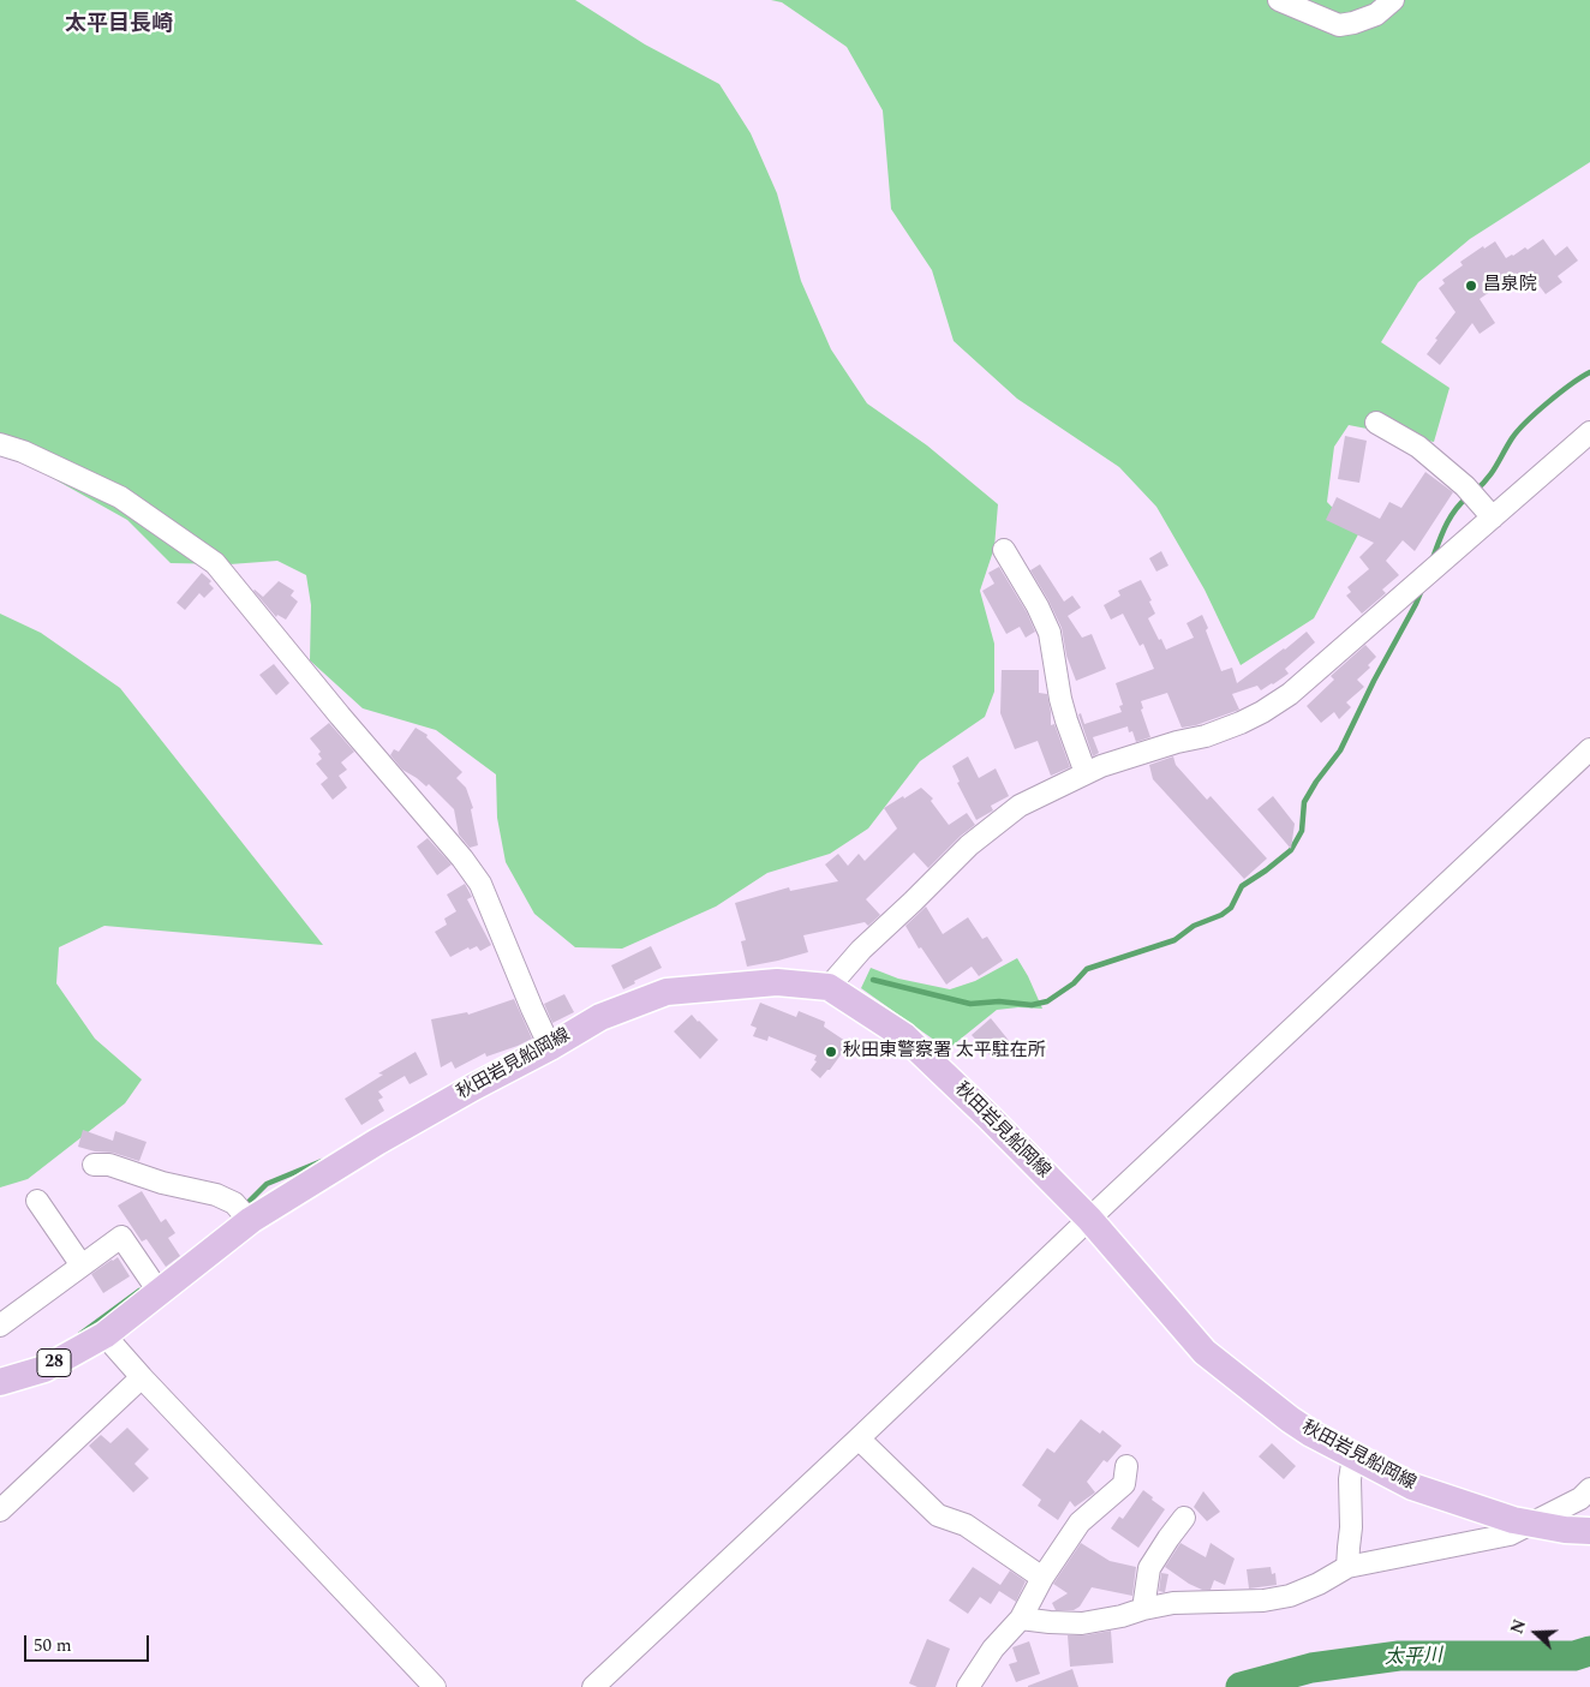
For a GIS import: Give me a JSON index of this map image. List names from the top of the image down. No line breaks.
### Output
{"streets":{"main road":["秋田岩見船岡線","28"]},"districts":["太平目長崎"],"water":["太平川"],"places":["昌泉院","秋田東警察署 太平駐在所"],"scale_bar":"50 m","north":"left"}
